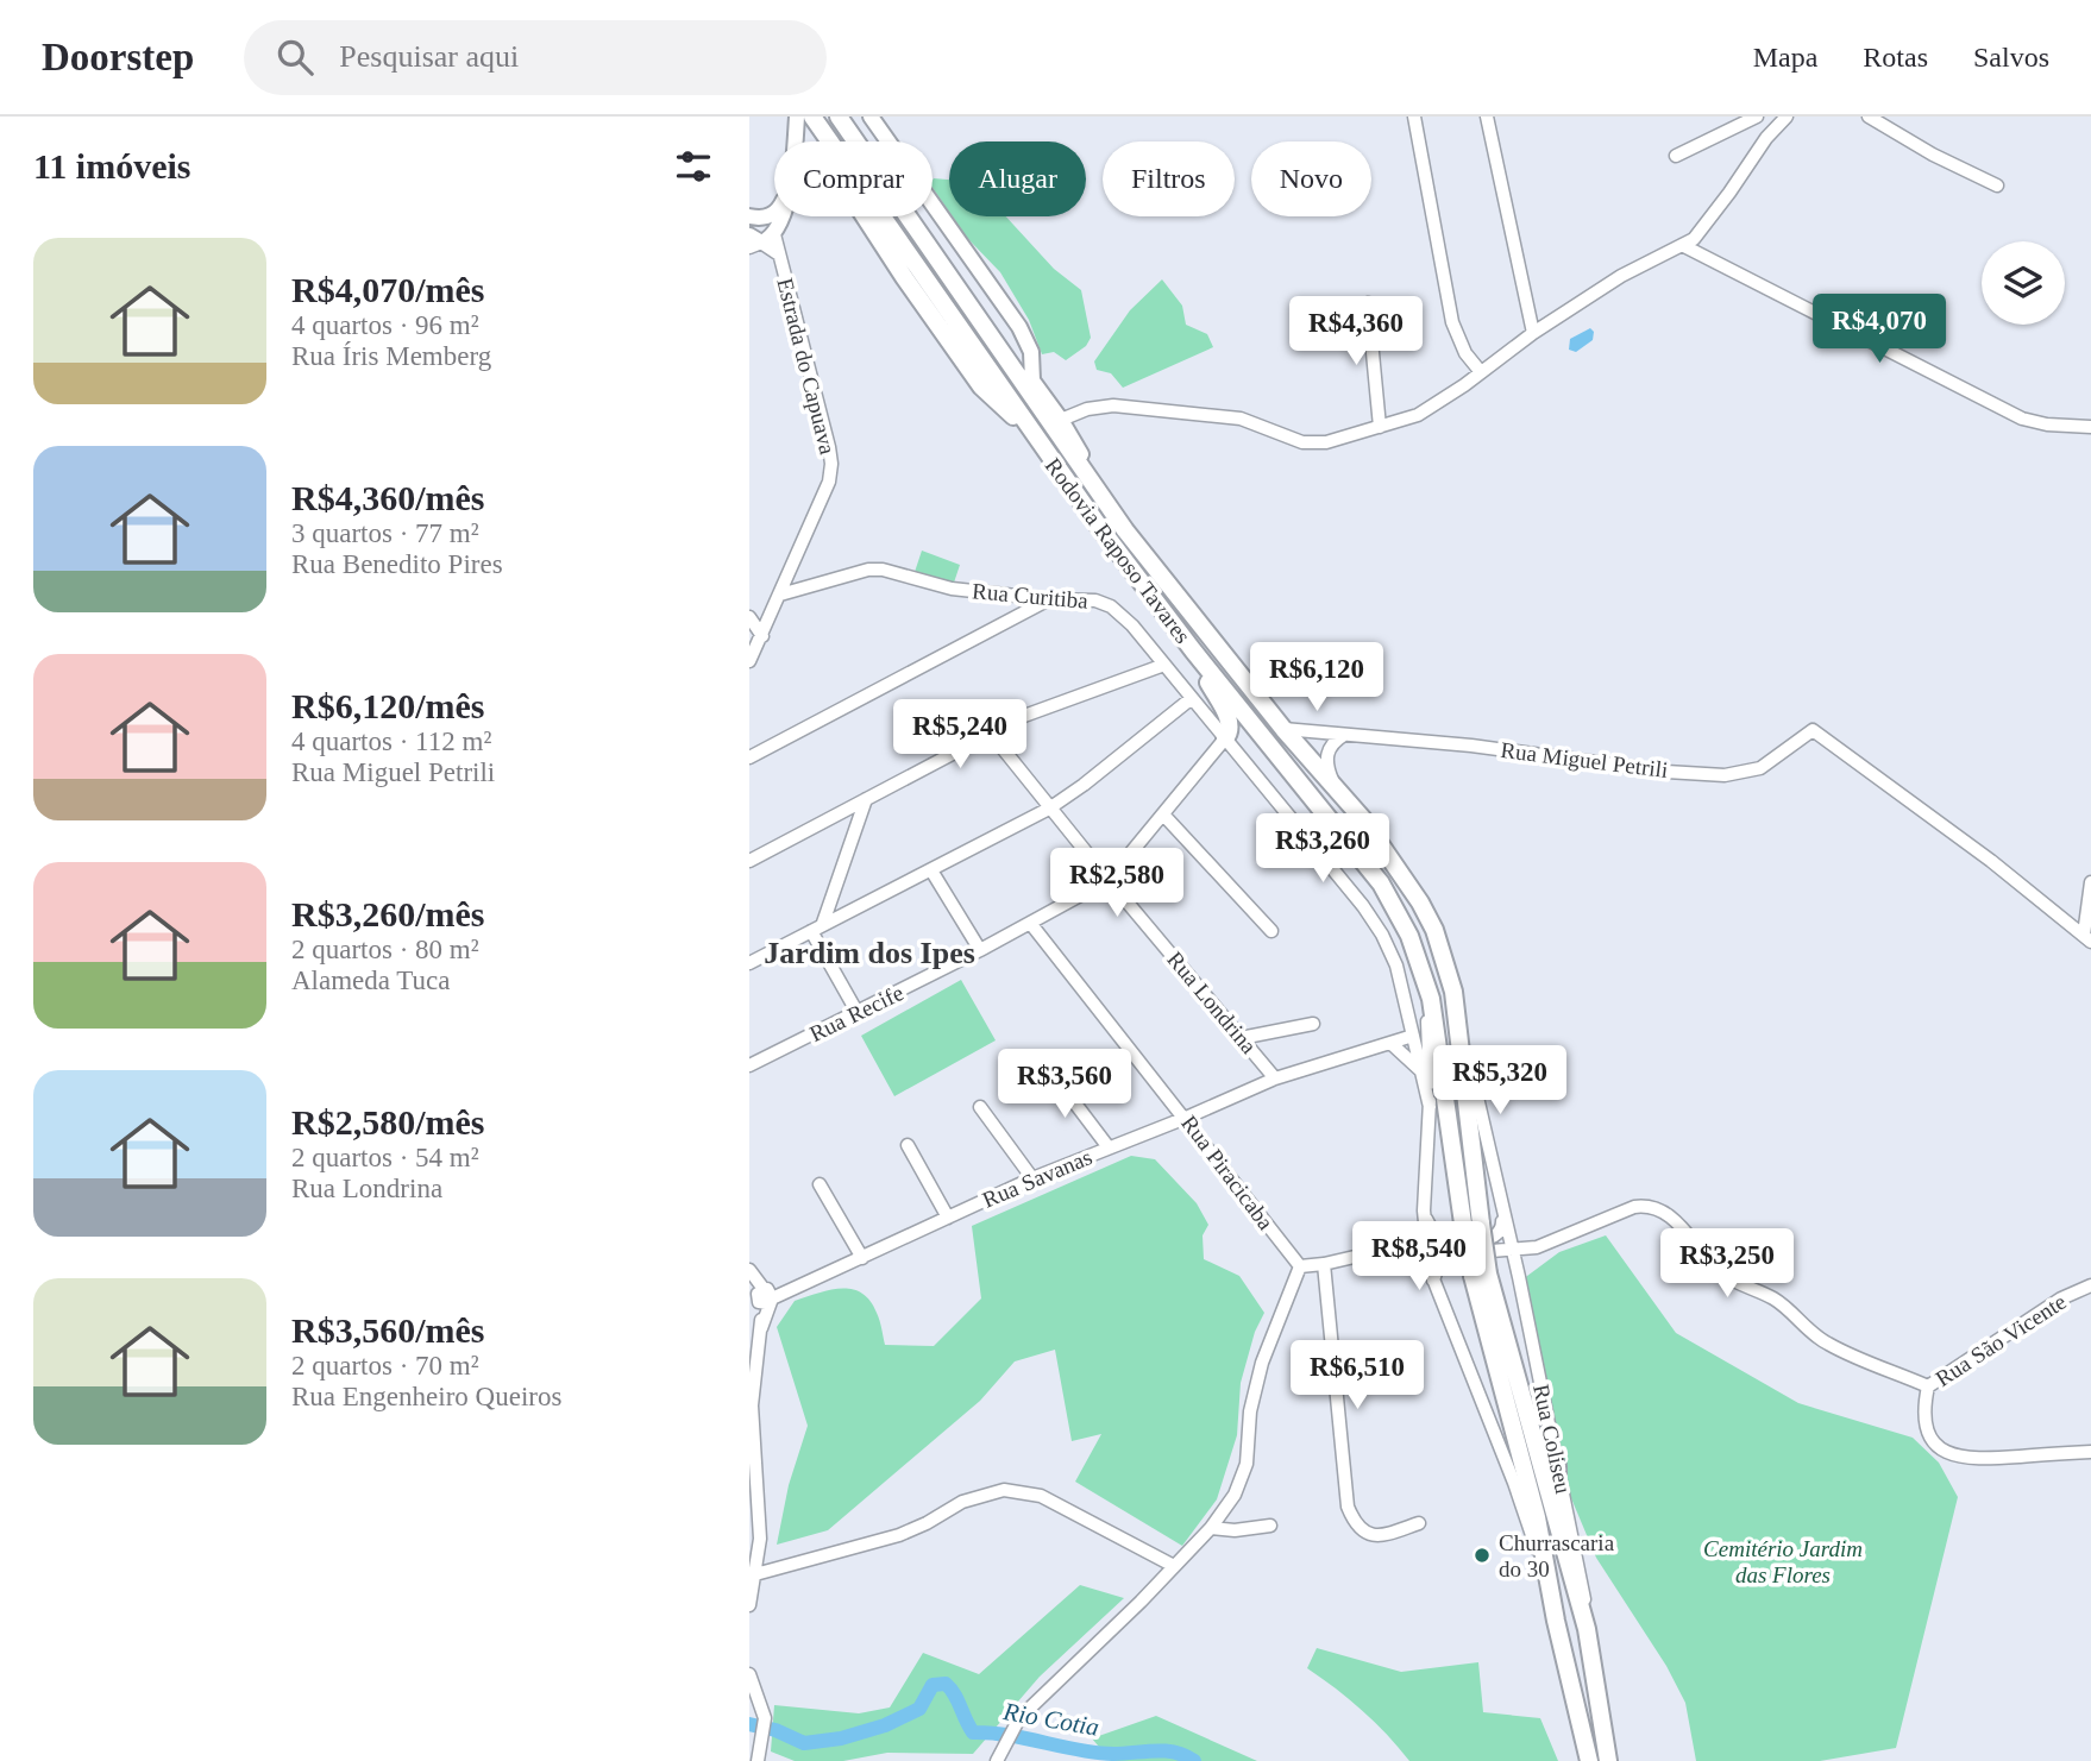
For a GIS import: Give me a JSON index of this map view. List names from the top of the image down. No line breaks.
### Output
{"streets":{"highway":["Rodovia Raposo Tavares"],"street":["Estrada do Capuava","Rua Curitiba","Rua Miguel Petrili","Rua Londrina","Rua Recife","Rua Piracicaba","Rua Savanas","Rua São Vicente","Rua Coliseu"]},"crossings":[["Estrada do Capuava","Rua Curitiba"],["Rodovia Raposo Tavares","Rua Miguel Petrili"],["Rodovia Raposo Tavares","Rua Coliseu"],["Rua Curitiba","Rua Recife"],["Rua Curitiba","Rua Savanas"],["Rua Londrina","Rua Recife"],["Rua Londrina","Rua Savanas"],["Rua Recife","Rua Piracicaba"],["Rua Piracicaba","Rua Savanas"]],"districts":["Jardim dos Ipes"],"water":["Rio Cotia"],"parks":["Cemitério Jardim das Flores"],"places":["Churrascaria do 30"],"page":{"header":"Doorstep","search":"Pesquisar aqui","nav":["Mapa","Rotas","Salvos"],"heading":"11 imóveis","chip":["Comprar","Alugar","Filtros","Novo"],"list":[{"name":"R$4,070/mês","note":"4 quartos · 96 m² · Rua Íris Memberg"},{"name":"R$4,360/mês","note":"3 quartos · 77 m² · Rua Benedito Pires"},{"name":"R$6,120/mês","note":"4 quartos · 112 m² · Rua Miguel Petrili"},{"name":"R$3,260/mês","note":"2 quartos · 80 m² · Alameda Tuca"},{"name":"R$2,580/mês","note":"2 quartos · 54 m² · Rua Londrina"},{"name":"R$3,560/mês","note":"2 quartos · 70 m² · Rua Engenheiro Queiros"}],"price":["R$4,070","R$4,360","R$6,120","R$5,240","R$3,260","R$2,580","R$5,320","R$3,560","R$8,540","R$3,250","R$6,510"]}}
